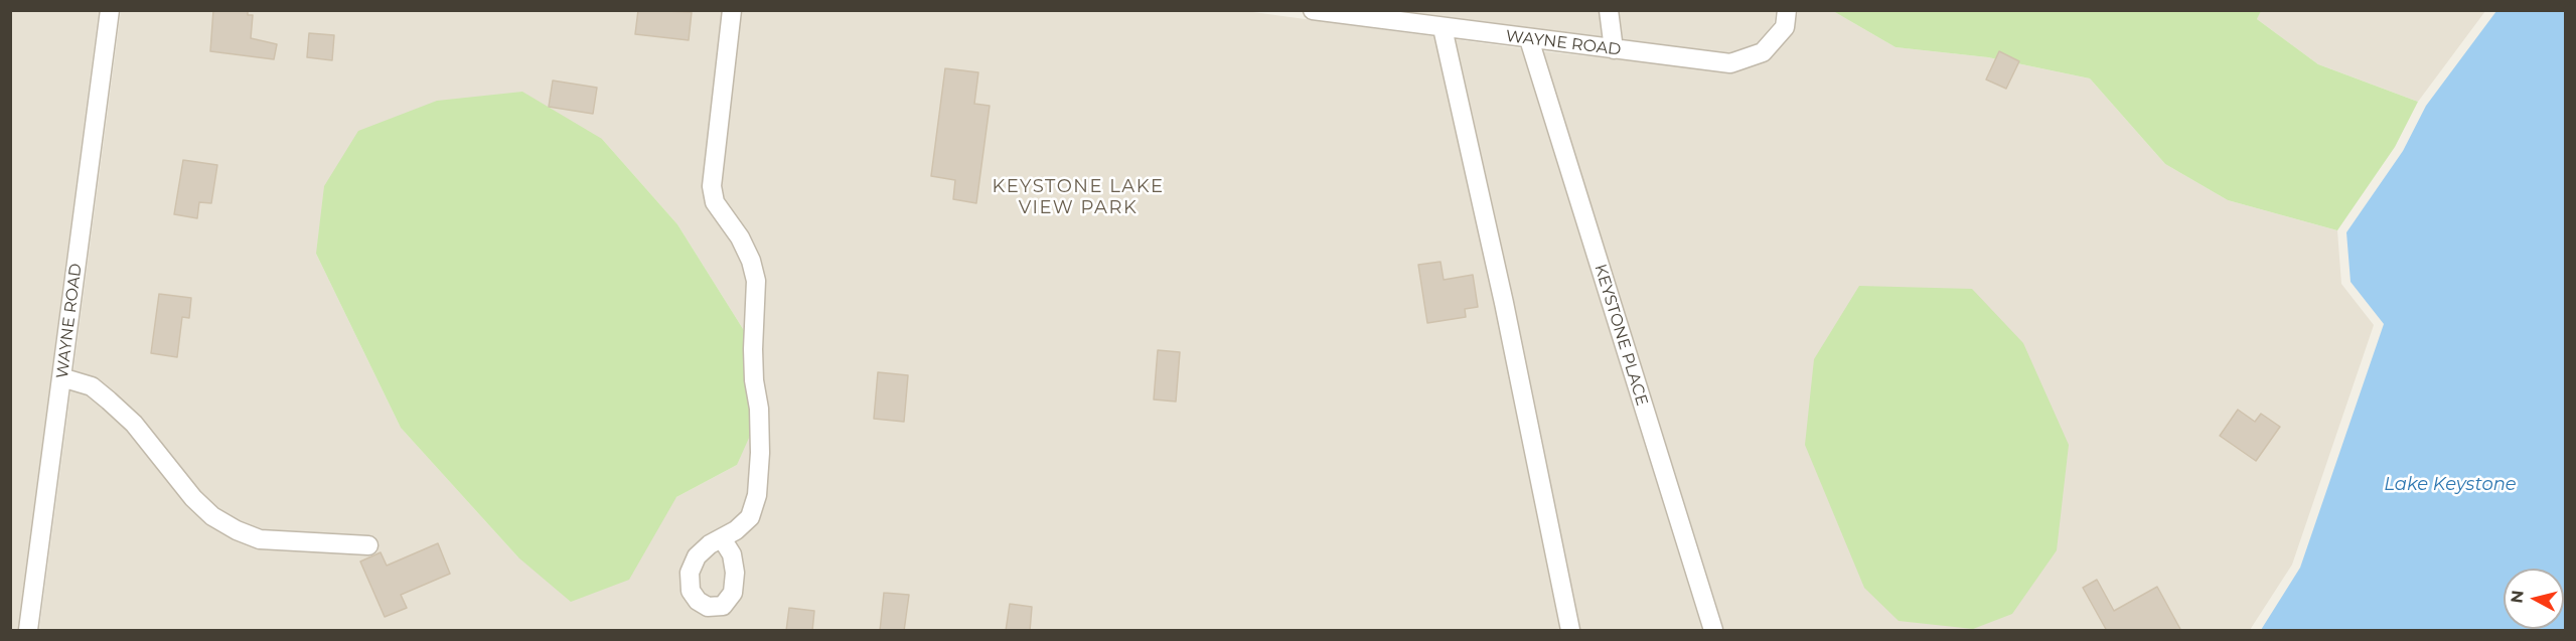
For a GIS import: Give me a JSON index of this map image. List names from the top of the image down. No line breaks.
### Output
{"streets":{"street":["WAYNE ROAD","KEYSTONE PLACE"]},"crossings":[["WAYNE ROAD","KEYSTONE PLACE"]],"districts":["KEYSTONE LAKE VIEW PARK"],"water":["Lake Keystone"],"north":"left"}
